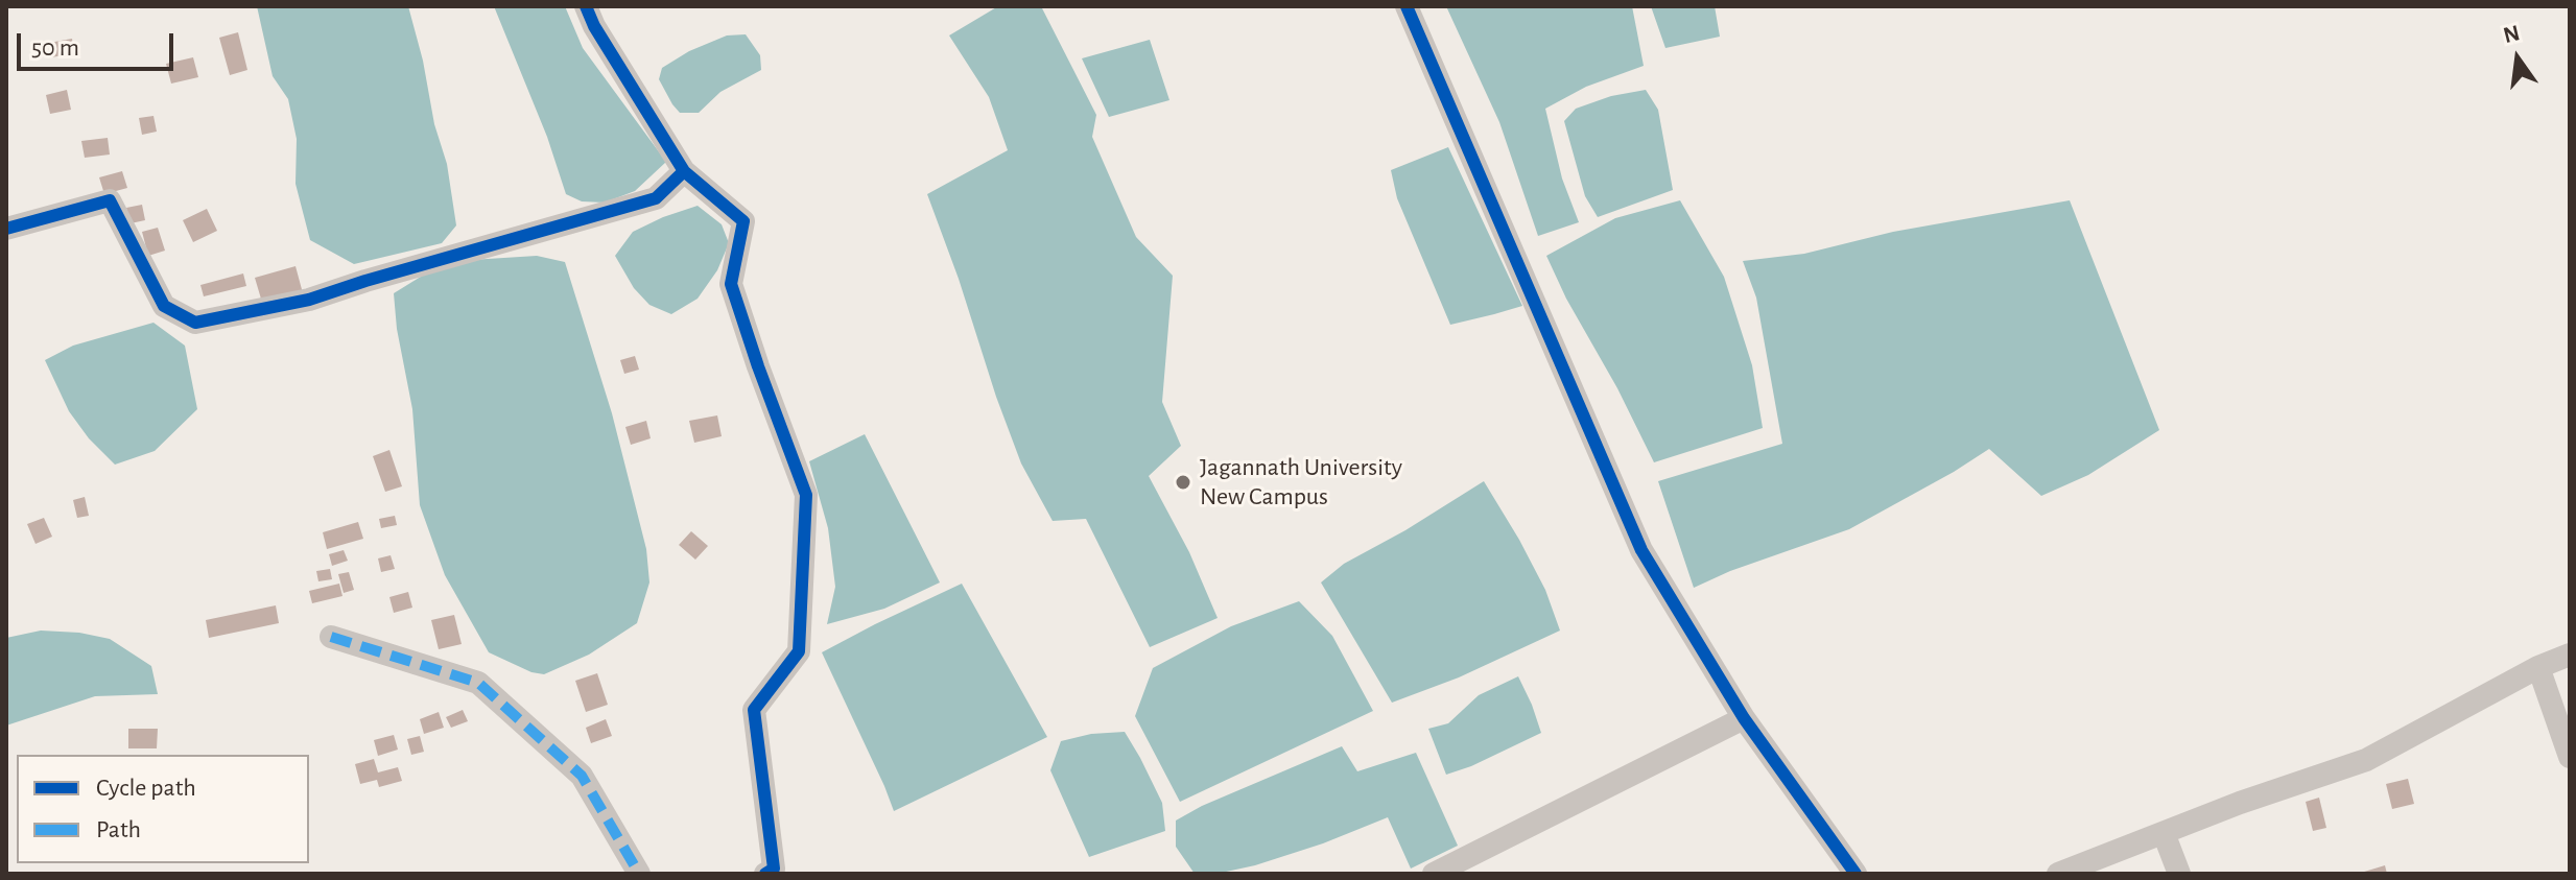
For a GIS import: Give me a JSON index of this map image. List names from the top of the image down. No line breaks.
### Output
{"places":["Jagannath University New Campus"],"legend":["Cycle path","Path"],"scale_bar":"50 m","north":"top"}
